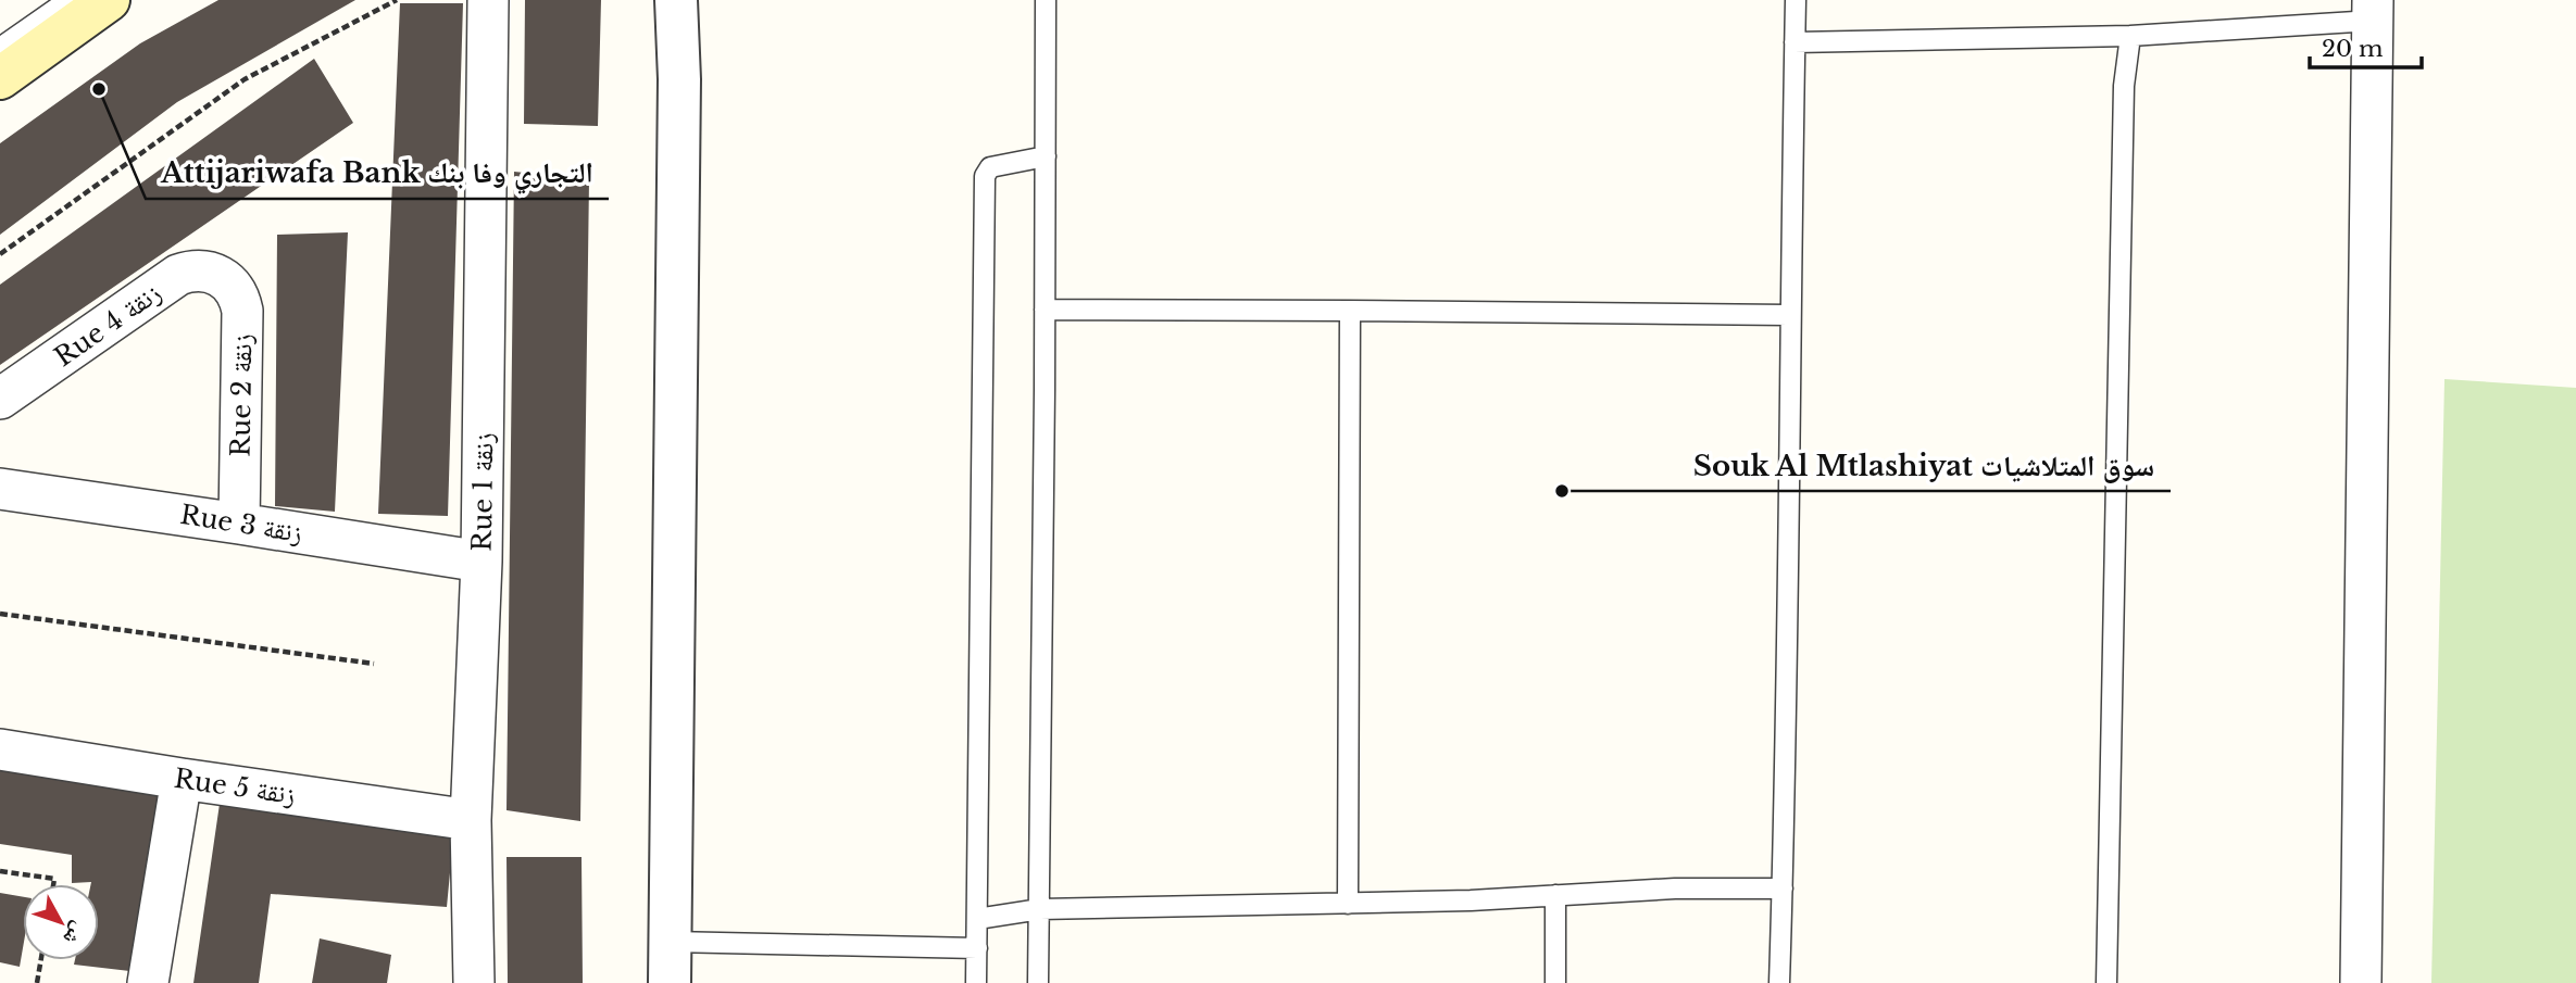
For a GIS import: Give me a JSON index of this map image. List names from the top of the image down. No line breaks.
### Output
{"streets":{"street":["Rue 4 زنقة","Rue 2 زنقة","Rue 1 زنقة","Rue 3 زنقة","Rue 5 زنقة"]},"crossings":[["Rue 4 زنقة","Rue 2 زنقة"],["Rue 2 زنقة","Rue 3 زنقة"],["Rue 1 زنقة","Rue 3 زنقة"],["Rue 1 زنقة","Rue 5 زنقة"]],"places":["Attijariwafa Bank التجاري وفا بنك","Souk Al Mtlashiyat سوق المتلاشيات"],"scale_bar":"20 m","north":"bottom right"}
